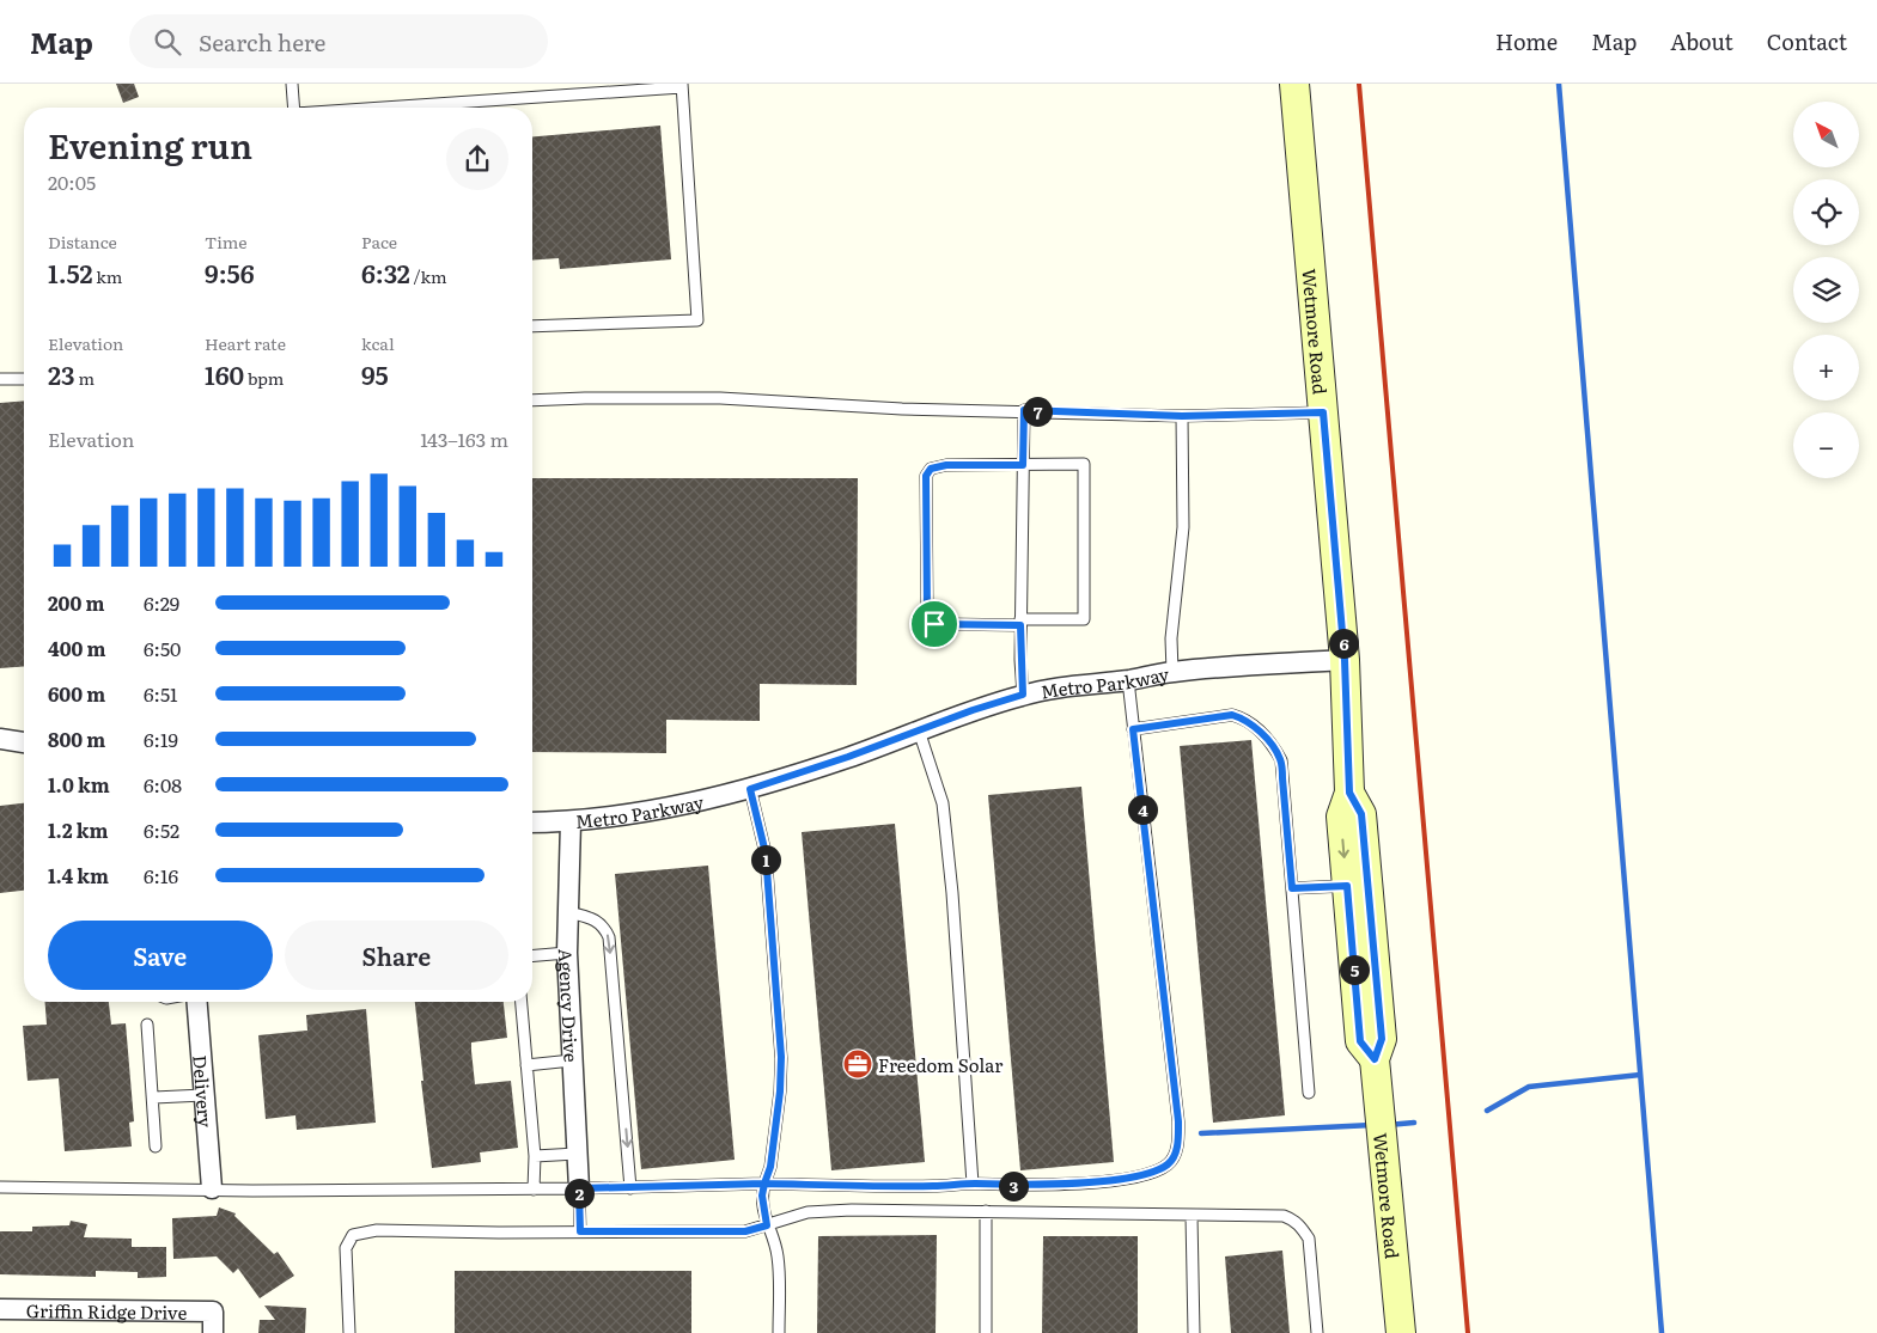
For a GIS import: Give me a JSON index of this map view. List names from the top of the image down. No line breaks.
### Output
{"streets":{"main road":["Wetmore Road"],"street":["Metro Parkway","Agency Drive","Delivery","Griffin Ridge Drive"]},"crossings":[["Wetmore Road","Metro Parkway"],["Metro Parkway","Agency Drive"]],"places":{"office":["Freedom Solar"]},"north":"top left","page":{"header":"Map","search":"Search here","nav":["Home","Map","About","Contact"],"map_buttons":["+","−"],"heading":["Evening run","20:05"],"stats":[["Distance","1.52 km"],["Time","9:56"],["Pace","6:32 /km"],["Elevation","23 m"],["Heart rate","160 bpm"],["kcal","95"]],"pins":["7","6","4","1","5","3","2"],"chart":["Elevation","143–163 m"],"list":[{"name":"200 m","note":"6:29"},{"name":"400 m","note":"6:50"},{"name":"600 m","note":"6:51"},{"name":"800 m","note":"6:19"},{"name":"1.0 km","note":"6:08"},{"name":"1.2 km","note":"6:52"},{"name":"1.4 km","note":"6:16"}],"buttons":["Save","Share"]}}
